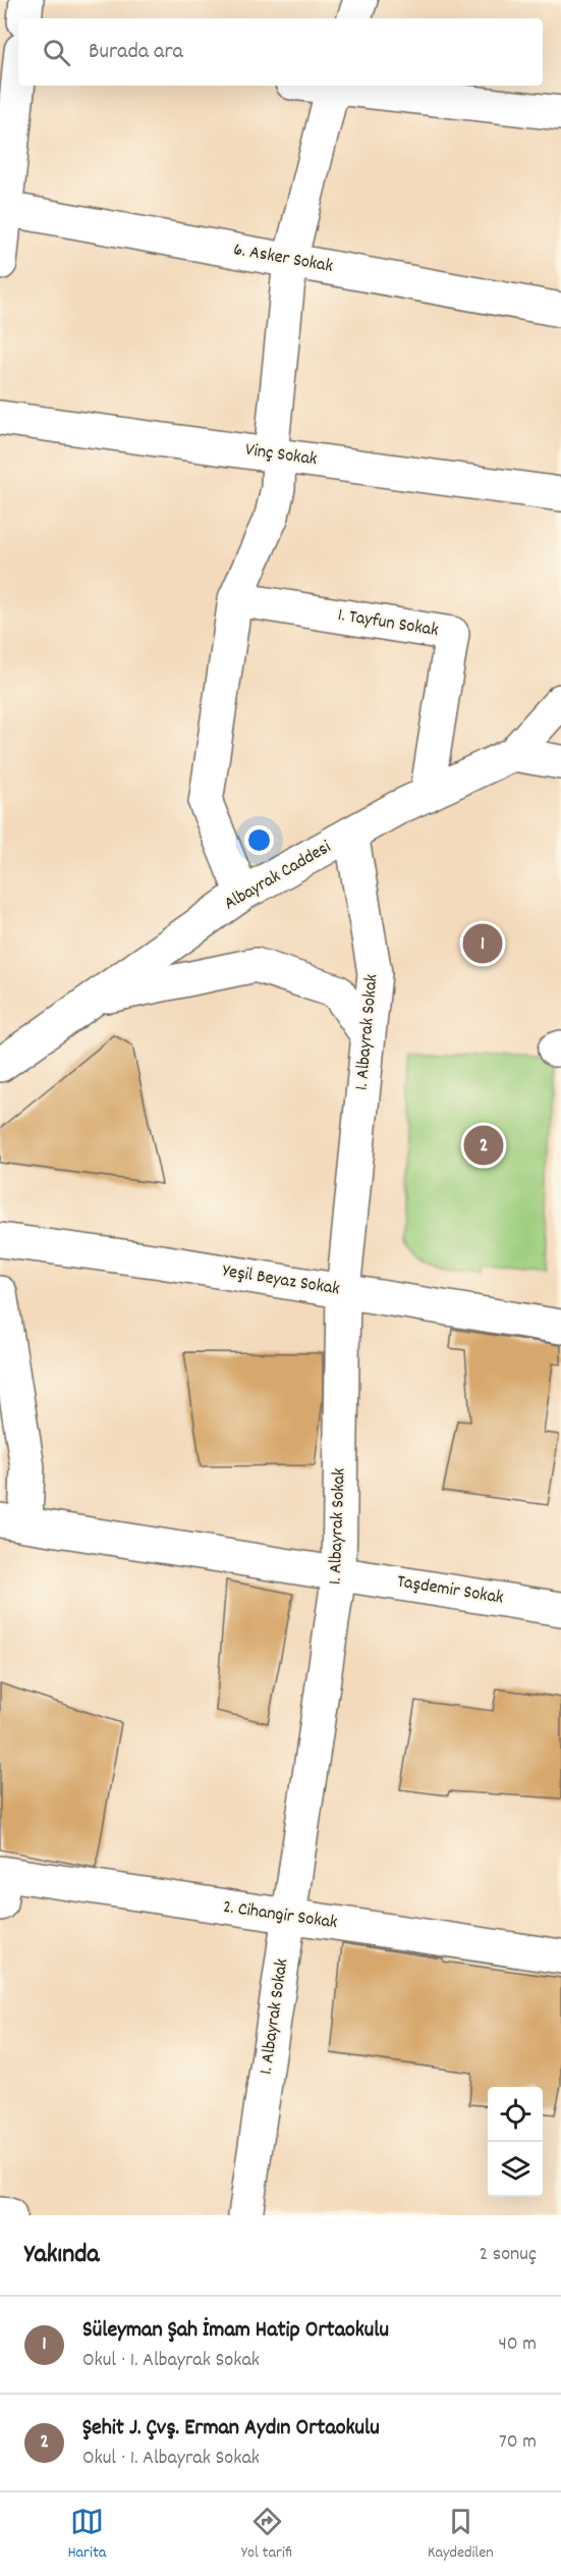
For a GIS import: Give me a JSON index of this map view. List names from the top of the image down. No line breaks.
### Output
{"streets":{"street":["6. Asker Sokak","Vinç Sokak","1. Tayfun Sokak","Albayrak Caddesi","1. Albayrak Sokak","Yeşil Beyaz Sokak","Taşdemir Sokak","2. Cihangir Sokak"]},"crossings":[["1. Tayfun Sokak","Albayrak Caddesi"],["Albayrak Caddesi","1. Albayrak Sokak"],["1. Albayrak Sokak","Yeşil Beyaz Sokak"],["1. Albayrak Sokak","Taşdemir Sokak"],["1. Albayrak Sokak","2. Cihangir Sokak"]],"page":{"search":"Burada ara","pins":["1","2"],"heading":["Yakında","2 sonuç"],"list":[{"mark":"1","name":"Süleyman Şah İmam Hatip Ortaokulu","note":"Okul · 1. Albayrak Sokak","value":"40 m"},{"mark":"2","name":"Şehit J. Çvş. Erman Aydın Ortaokulu","note":"Okul · 1. Albayrak Sokak","value":"70 m"}],"nav":["Harita","Yol tarifi","Kaydedilen"]}}
